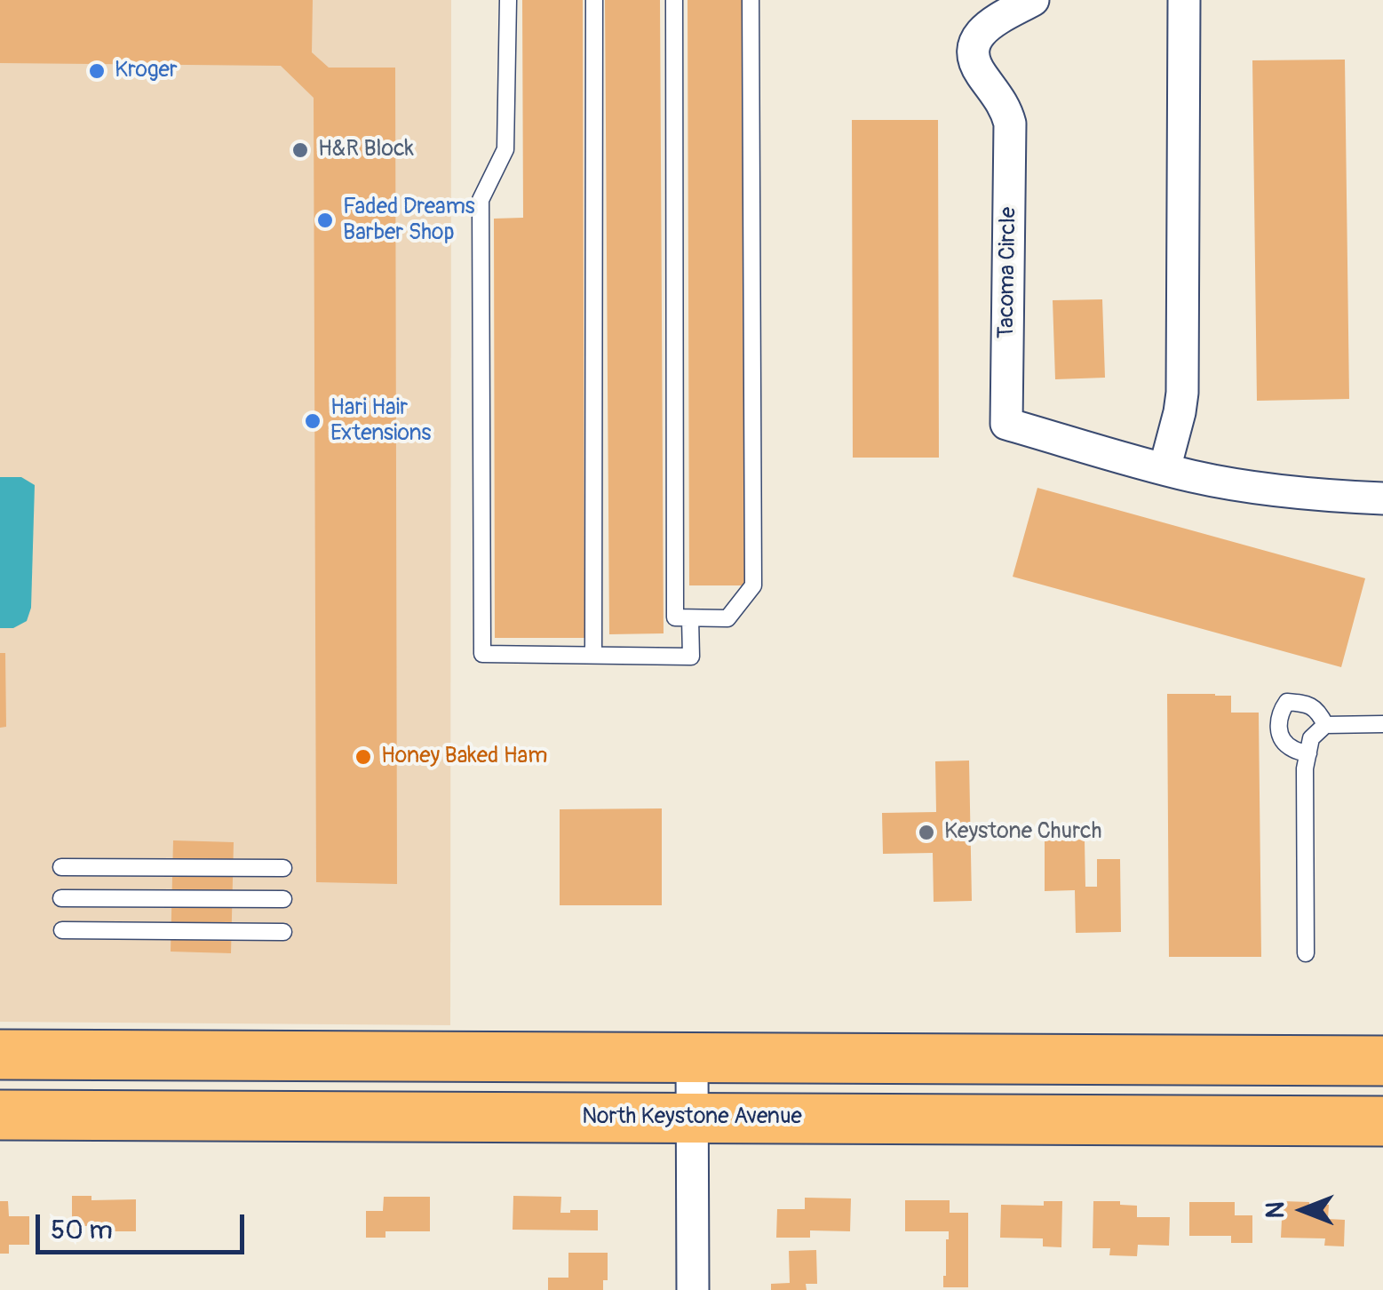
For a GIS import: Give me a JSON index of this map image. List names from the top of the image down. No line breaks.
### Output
{"streets":{"main road":["North Keystone Avenue"],"street":["Tacoma Circle"]},"places":["Kroger","H&R Block","Faded Dreams Barber Shop","Hari Hair Extensions","Honey Baked Ham","Keystone Church"],"scale_bar":"50 m","north":"left"}
